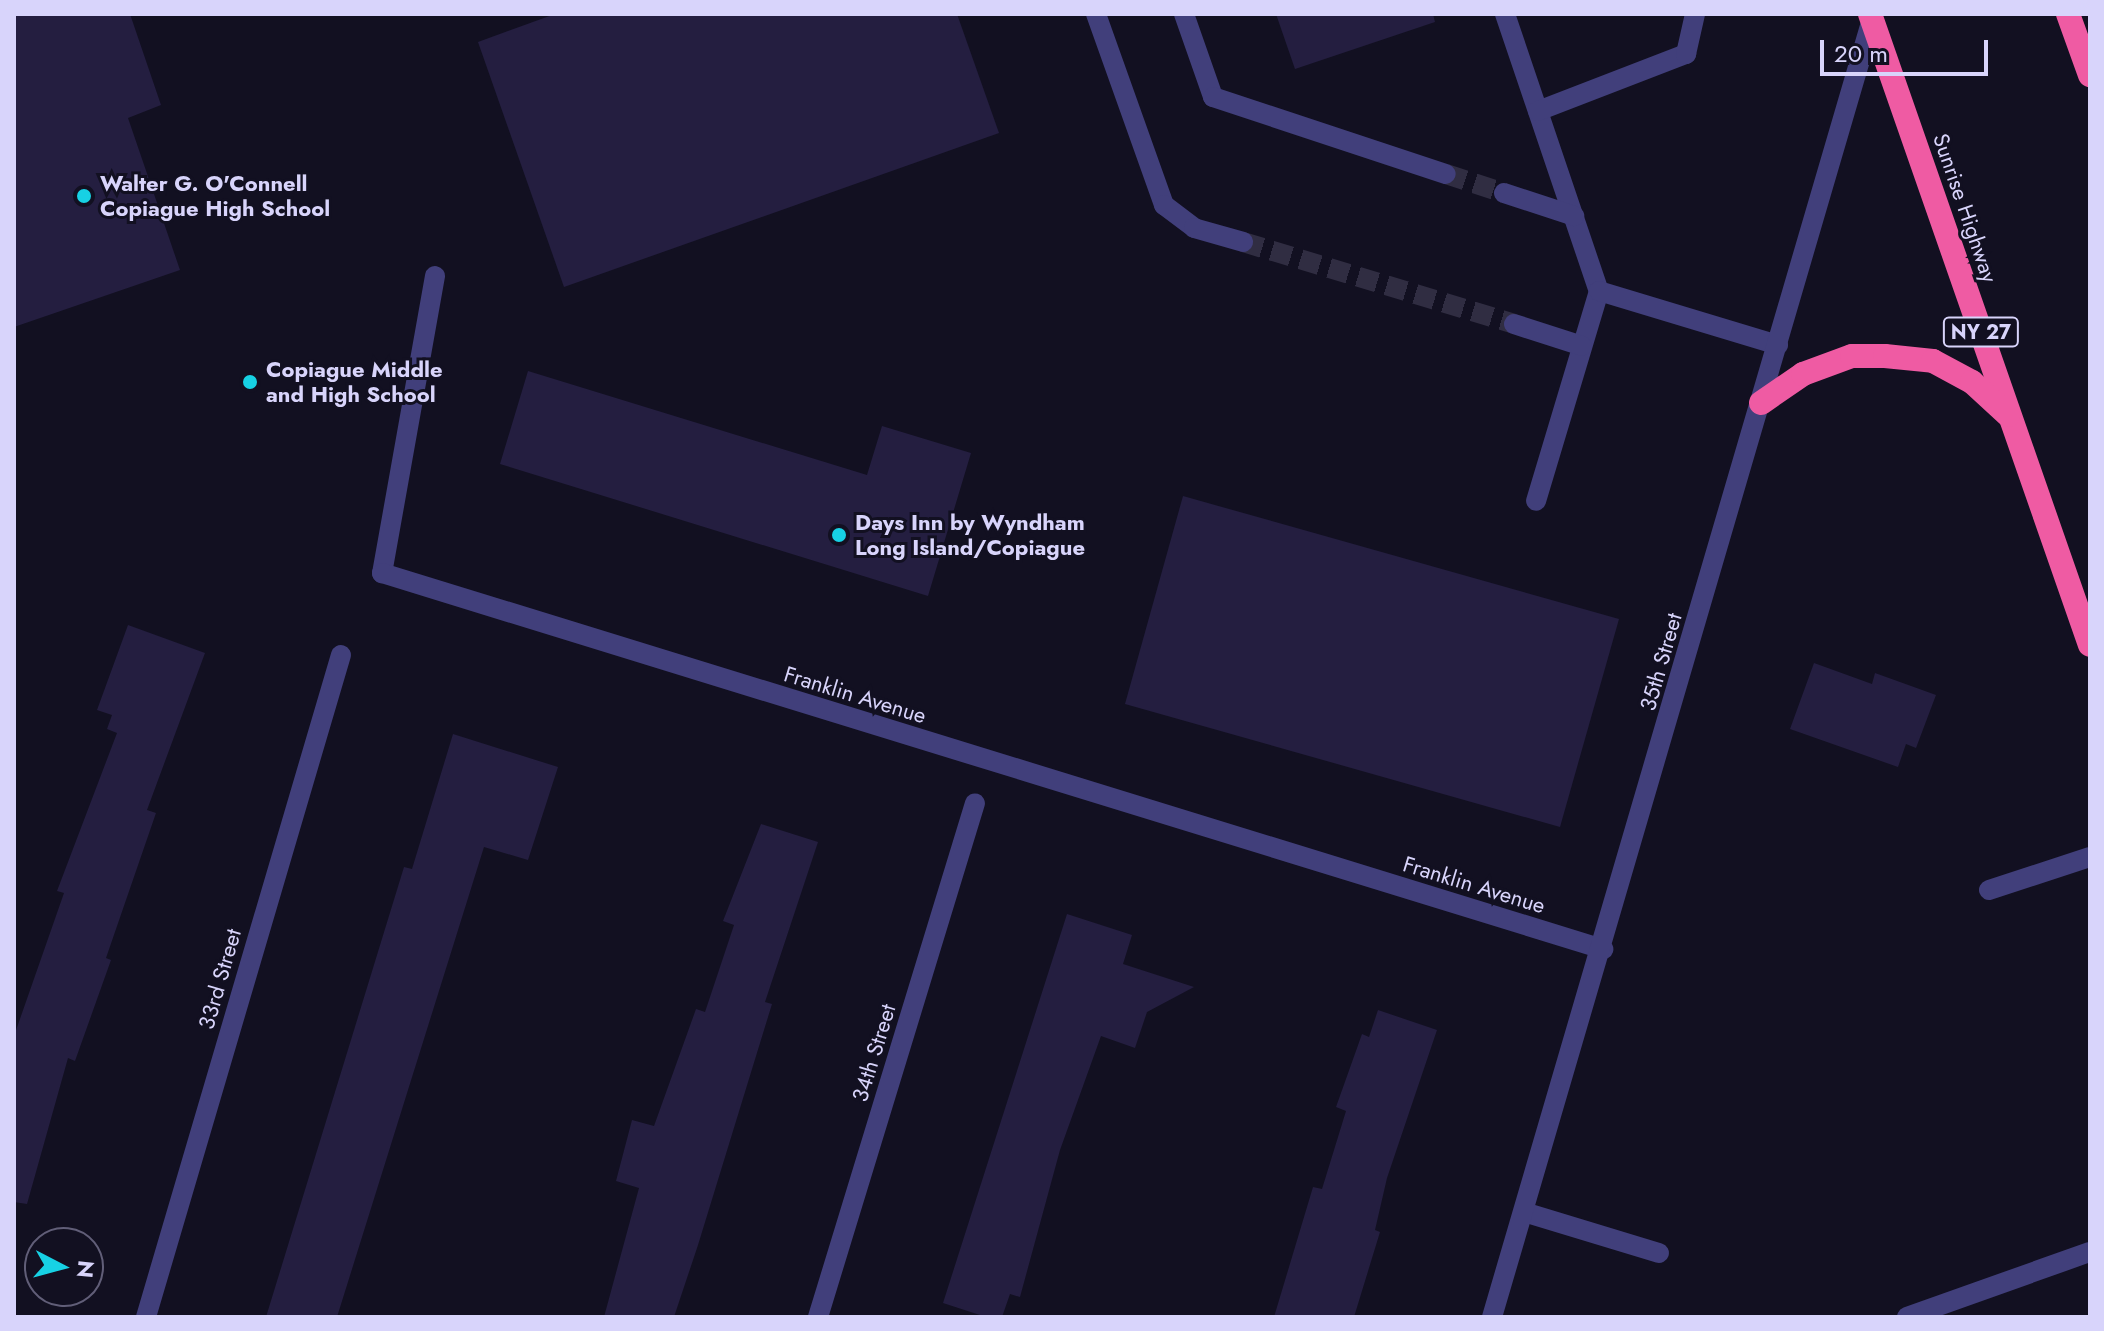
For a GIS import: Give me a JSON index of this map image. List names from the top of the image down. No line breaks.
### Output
{"streets":{"highway":["Sunrise Highway","NY 27"],"street":["35th Street","Franklin Avenue","33rd Street","34th Street"]},"crossings":[["Sunrise Highway","35th Street"],["35th Street","Franklin Avenue"]],"places":["Walter G. O'Connell Copiague High School","Copiague Middle and High School","Days Inn by Wyndham Long Island/Copiague"],"scale_bar":"20 m","north":"right"}
